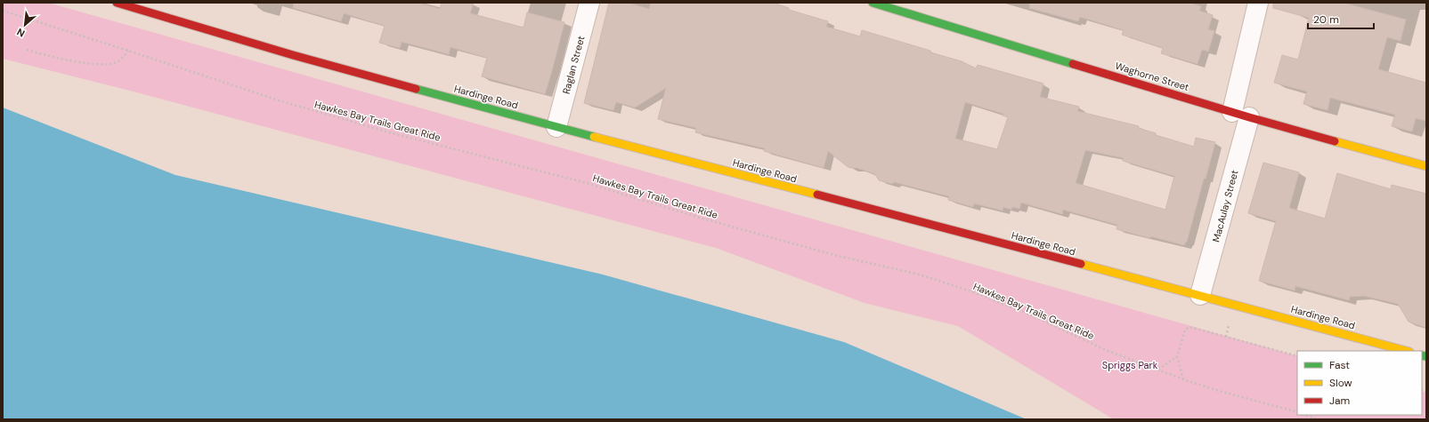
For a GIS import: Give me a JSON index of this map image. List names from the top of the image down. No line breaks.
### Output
{"streets":{"street":["Raglan Street","Waghorne Street","Hardinge Road","MacAulay Street"],"path":["Hawkes Bay Trails Great Ride"]},"crossings":[["Raglan Street","Hardinge Road"],["Waghorne Street","MacAulay Street"],["Hardinge Road","MacAulay Street"]],"parks":["Spriggs Park"],"legend":["Fast","Slow","Jam"],"scale_bar":"20 m","north":"bottom left"}
